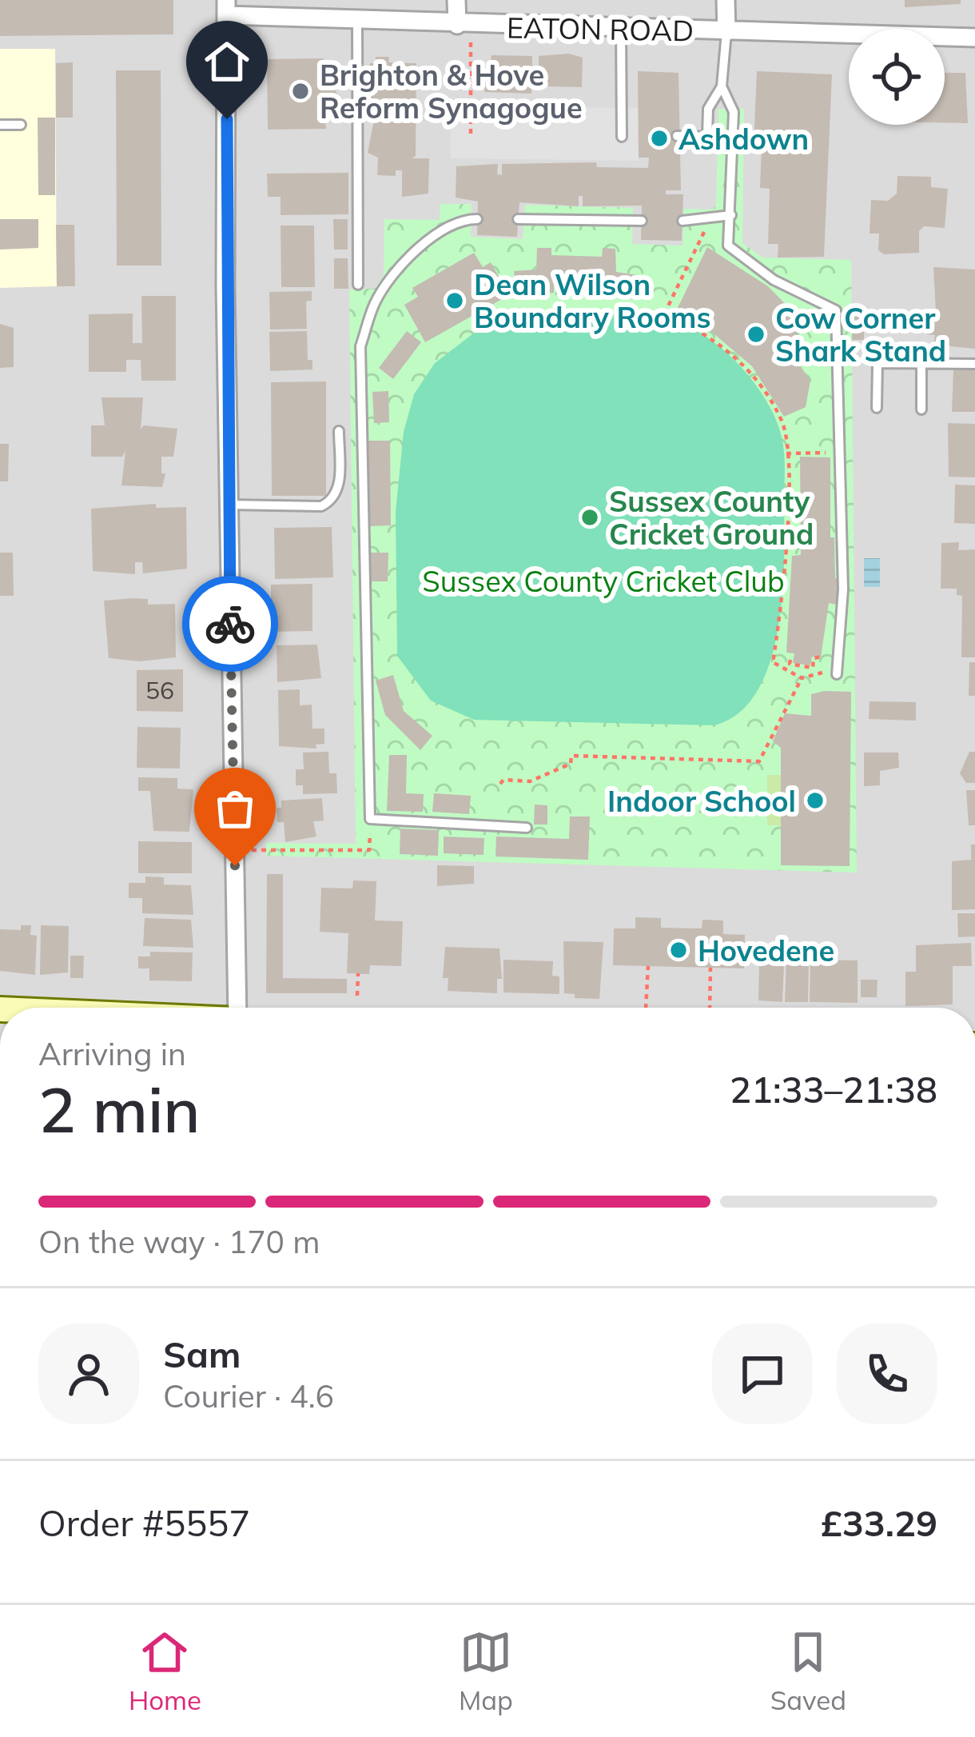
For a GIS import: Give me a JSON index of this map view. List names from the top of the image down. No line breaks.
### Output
{"streets":{"street":["EATON ROAD"]},"parks":["Sussex County Cricket Club"],"places":["Brighton & Hove Reform Synagogue","Ashdown","Dean Wilson Boundary Rooms","Cow Corner Shark Stand","Sussex County Cricket Ground","Indoor School","Hovedene"],"house_numbers":["56"],"page":{"heading":["2 min","Arriving in","21:33–21:38"],"panel":["Sam","Courier · 4.6","Order #5557","£33.29"],"bar":"On the way · 170 m","tabs":["Home","Map","Saved"]}}
